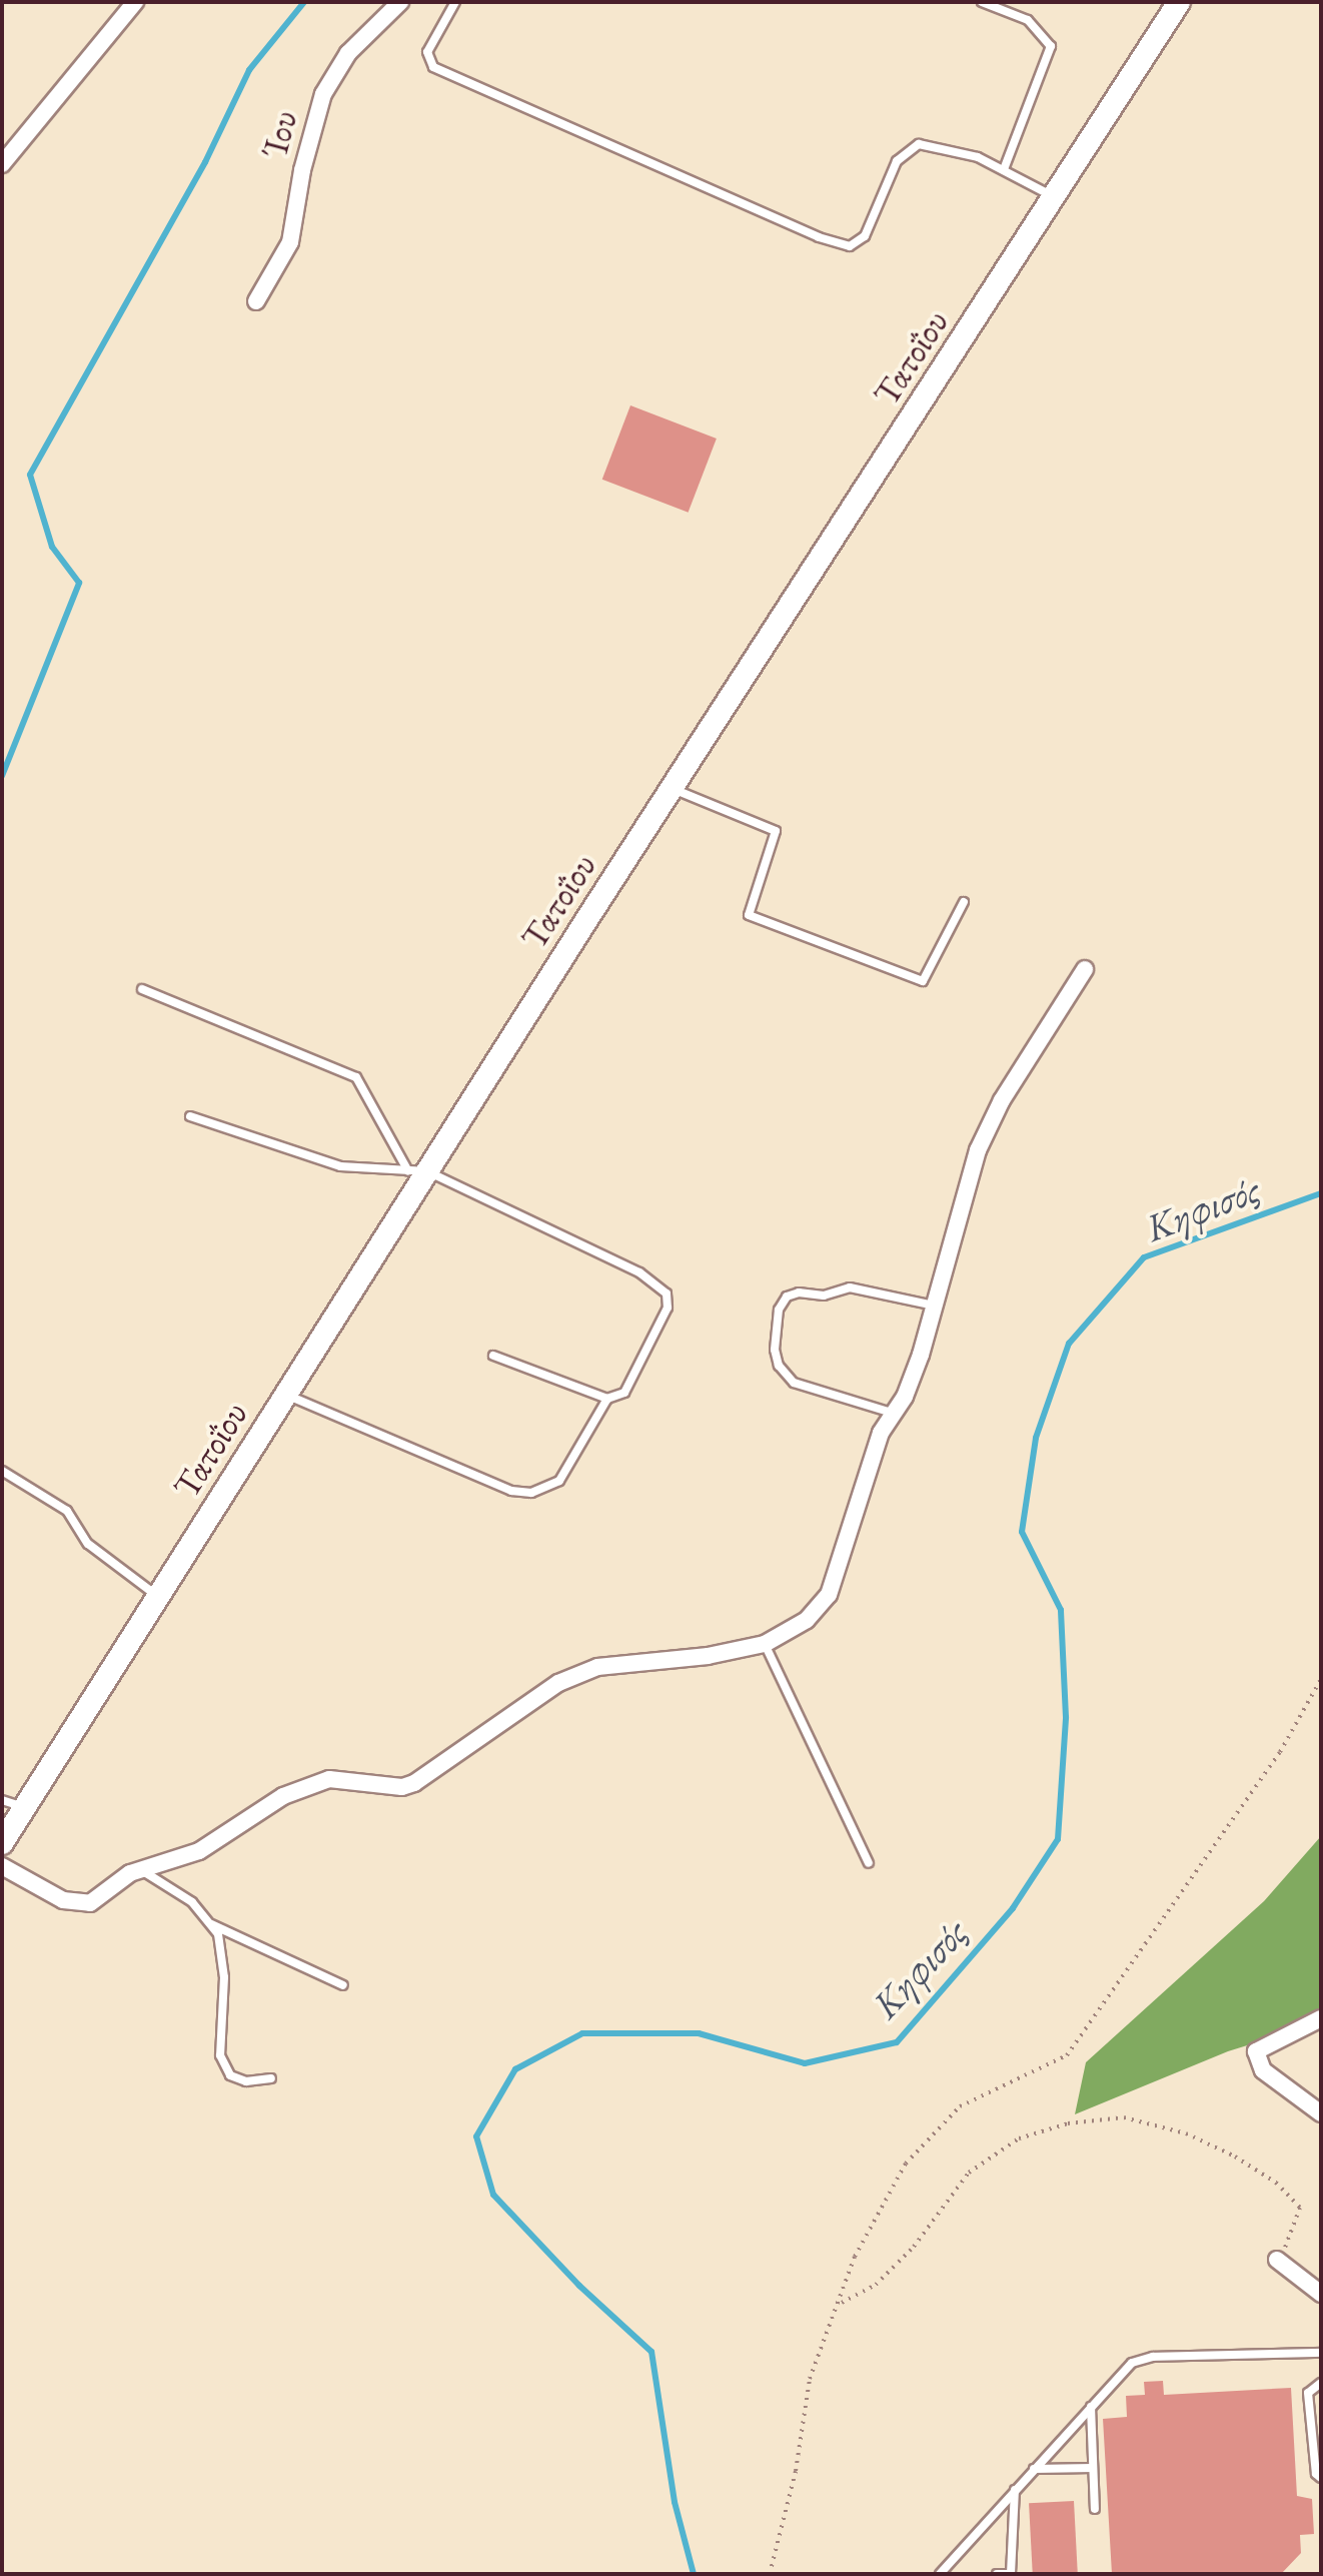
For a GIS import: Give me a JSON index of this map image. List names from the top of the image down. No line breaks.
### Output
{"streets":{"street":["Ίου","Τατοΐου"]},"water":["Κηφισός"]}
